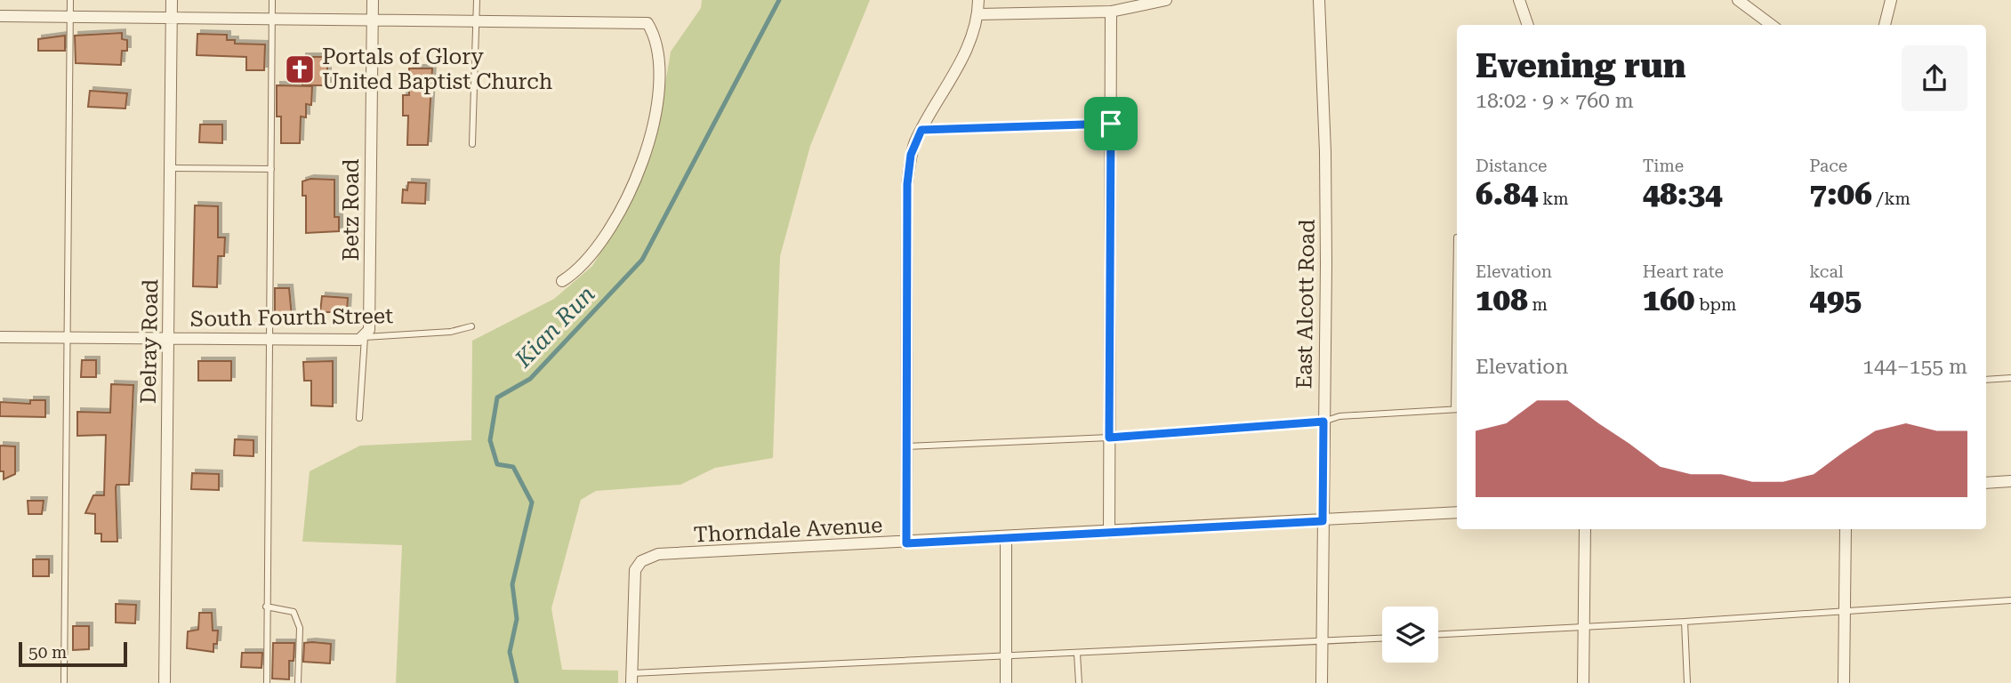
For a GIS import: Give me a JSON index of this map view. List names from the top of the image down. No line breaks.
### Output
{"streets":{"street":["Betz Road","East Alcott Road","South Fourth Street","Delray Road","Thorndale Avenue"]},"crossings":[["Betz Road","South Fourth Street"],["East Alcott Road","Thorndale Avenue"],["South Fourth Street","Delray Road"]],"water":["Kian Run"],"places":{"church":["Portals of Glory United Baptist Church"]},"scale_bar":"50 m","page":{"heading":["Evening run","18:02 · 9 × 760 m"],"stats":[["Distance","6.84 km"],["Time","48:34"],["Pace","7:06 /km"],["Elevation","108 m"],["Heart rate","160 bpm"],["kcal","495"]],"chart":["Elevation","144–155 m"],"scale":"50 m"}}
